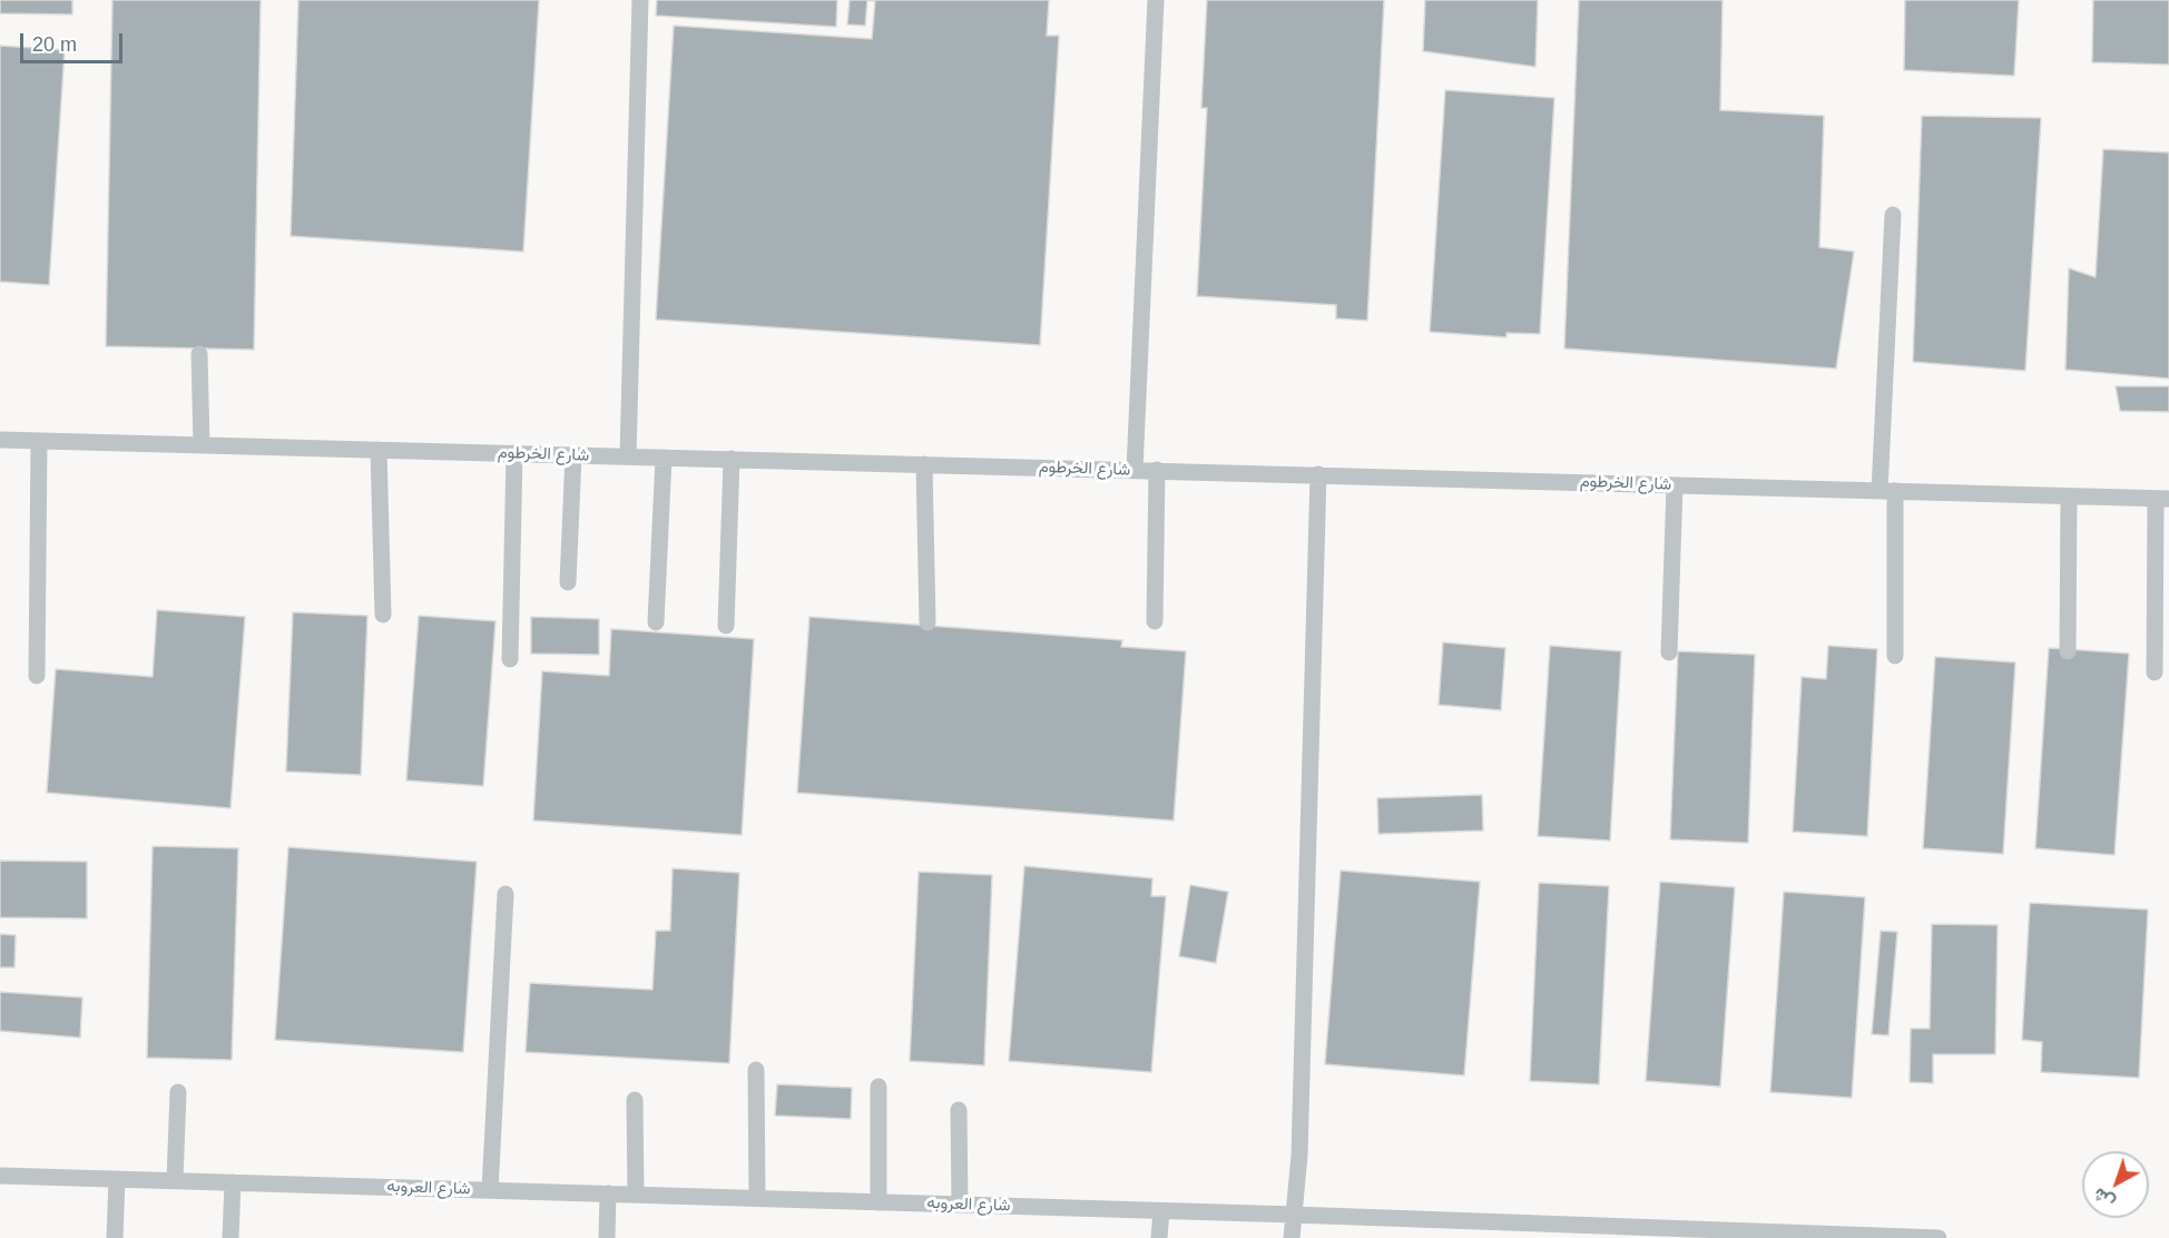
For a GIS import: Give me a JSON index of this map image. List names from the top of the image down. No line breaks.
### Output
{"streets":{"lane":["شارع الخرطوم","شارع العروبه"]},"scale_bar":"20 m","north":"bottom left"}
